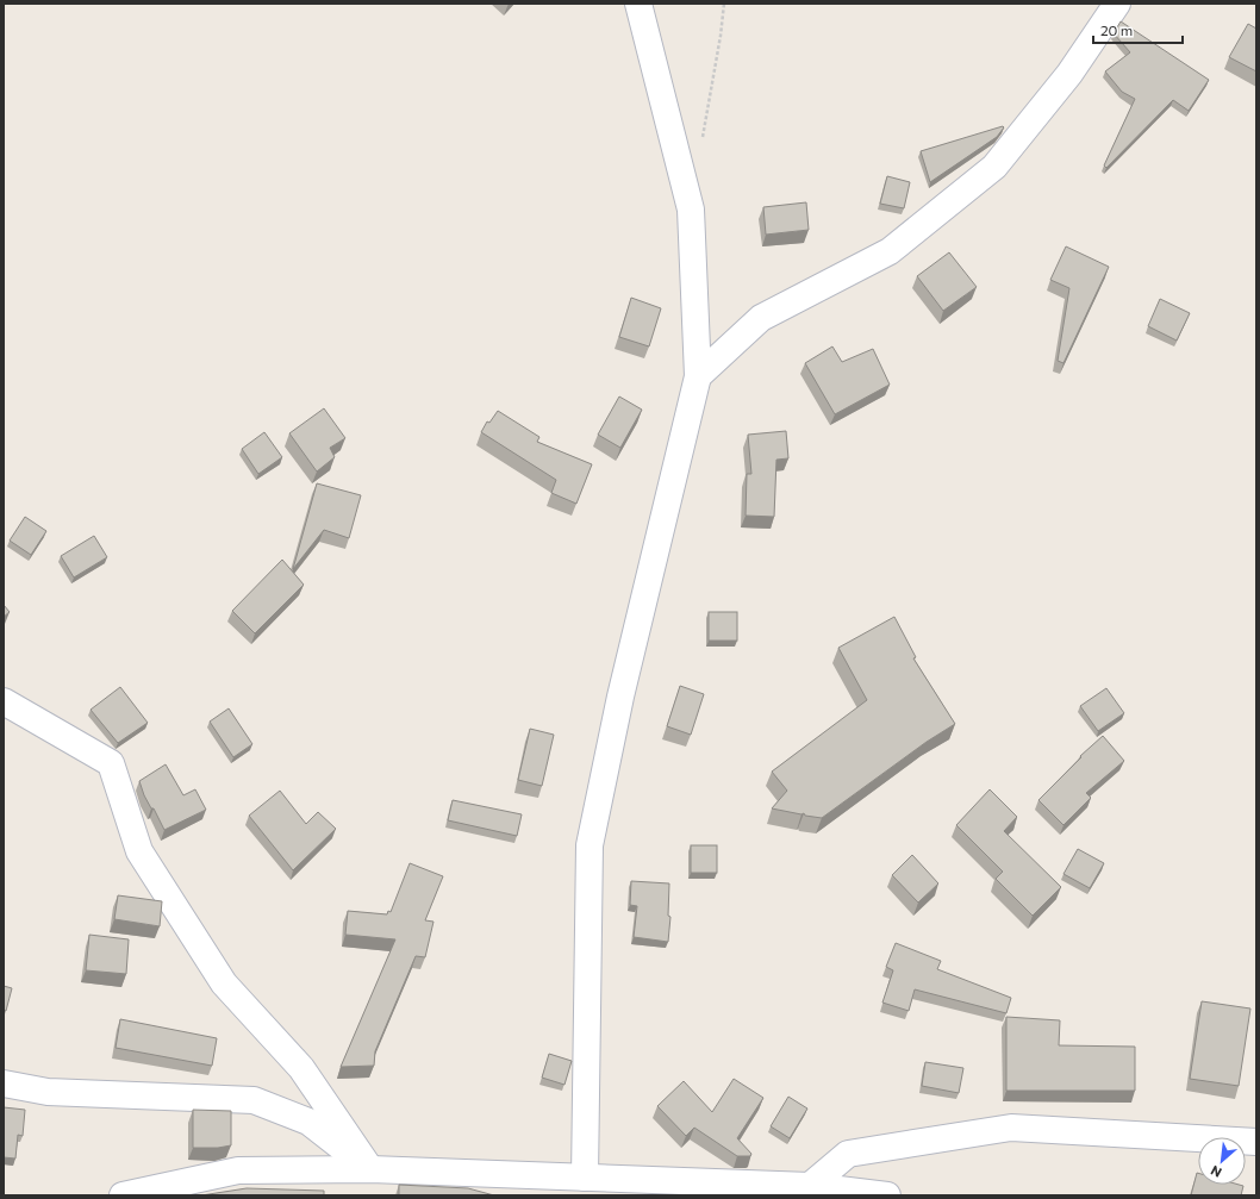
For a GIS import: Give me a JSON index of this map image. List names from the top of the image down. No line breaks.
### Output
{"scale_bar":"20 m","north":"bottom left"}
